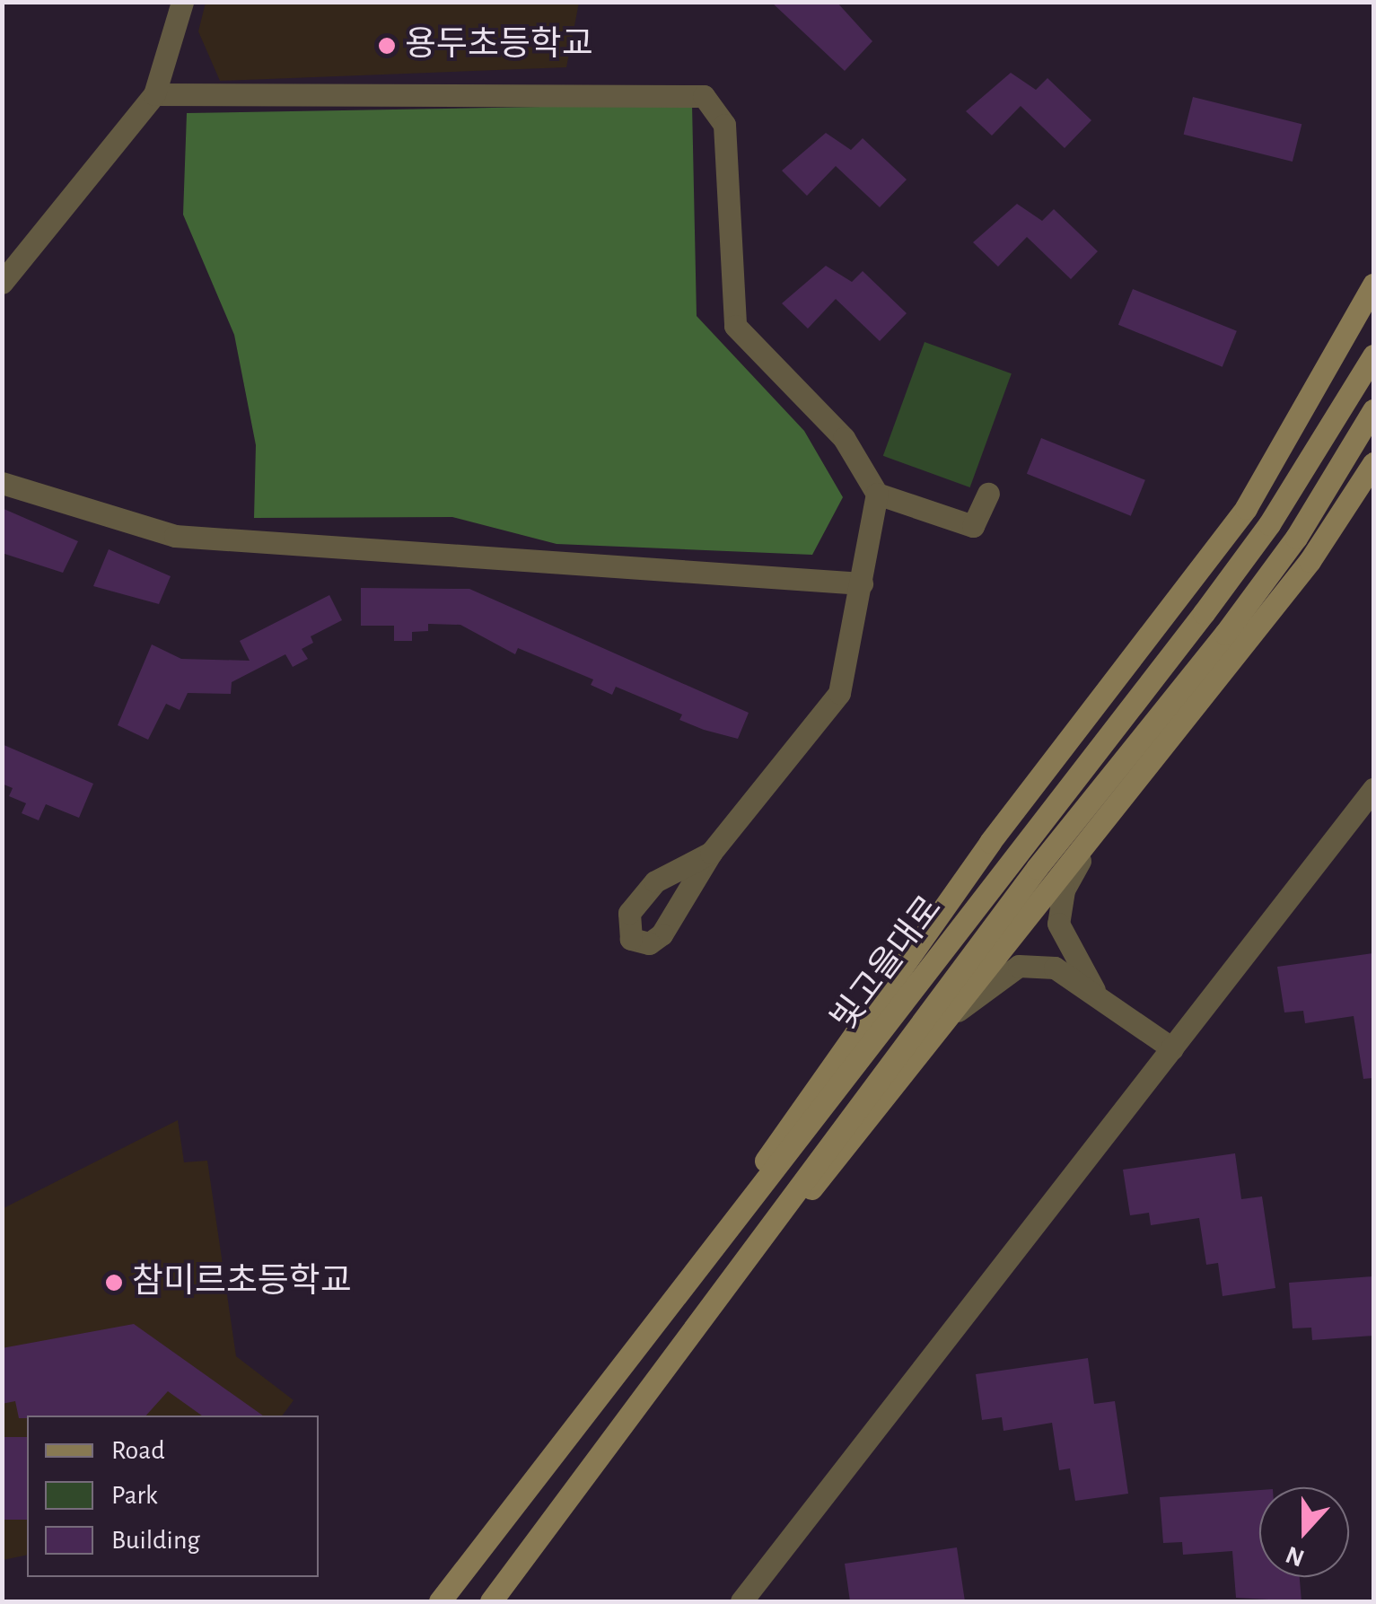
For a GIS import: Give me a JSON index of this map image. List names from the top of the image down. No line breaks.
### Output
{"streets":{"main road":["빛고을대로"]},"places":["용두초등학교","참미르초등학교"],"legend":["Road","Park","Building"],"north":"bottom"}
